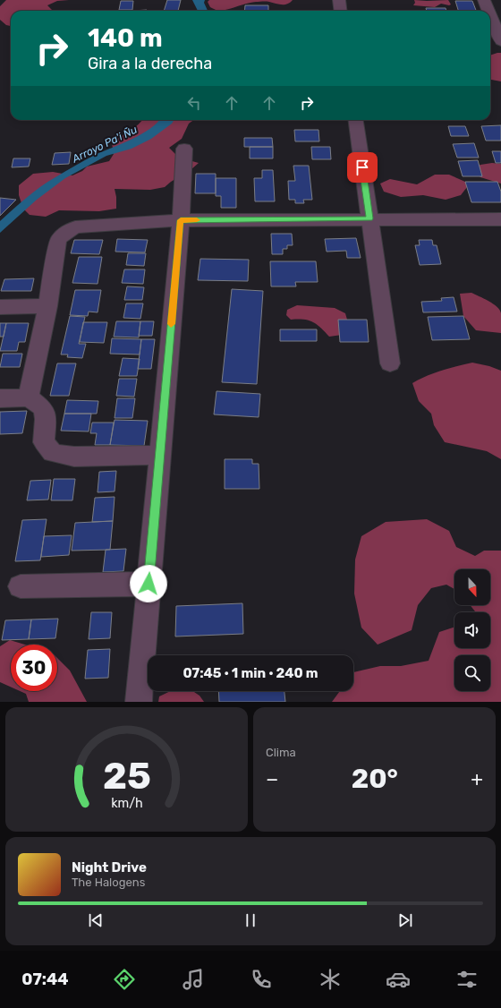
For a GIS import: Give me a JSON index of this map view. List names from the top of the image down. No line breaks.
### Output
{"water":["Arroyo Pa'i Ñu"],"north":"bottom","page":{"turn":["140 m","Gira a la derecha"],"limit":"30","trip":"07:45 · 1 min · 240 m","tile":"Clima","heat":["−","20°","+"],"song":["Night Drive","The Halogens"],"tabs":"07:44","gauge":["25","km/h"]}}
